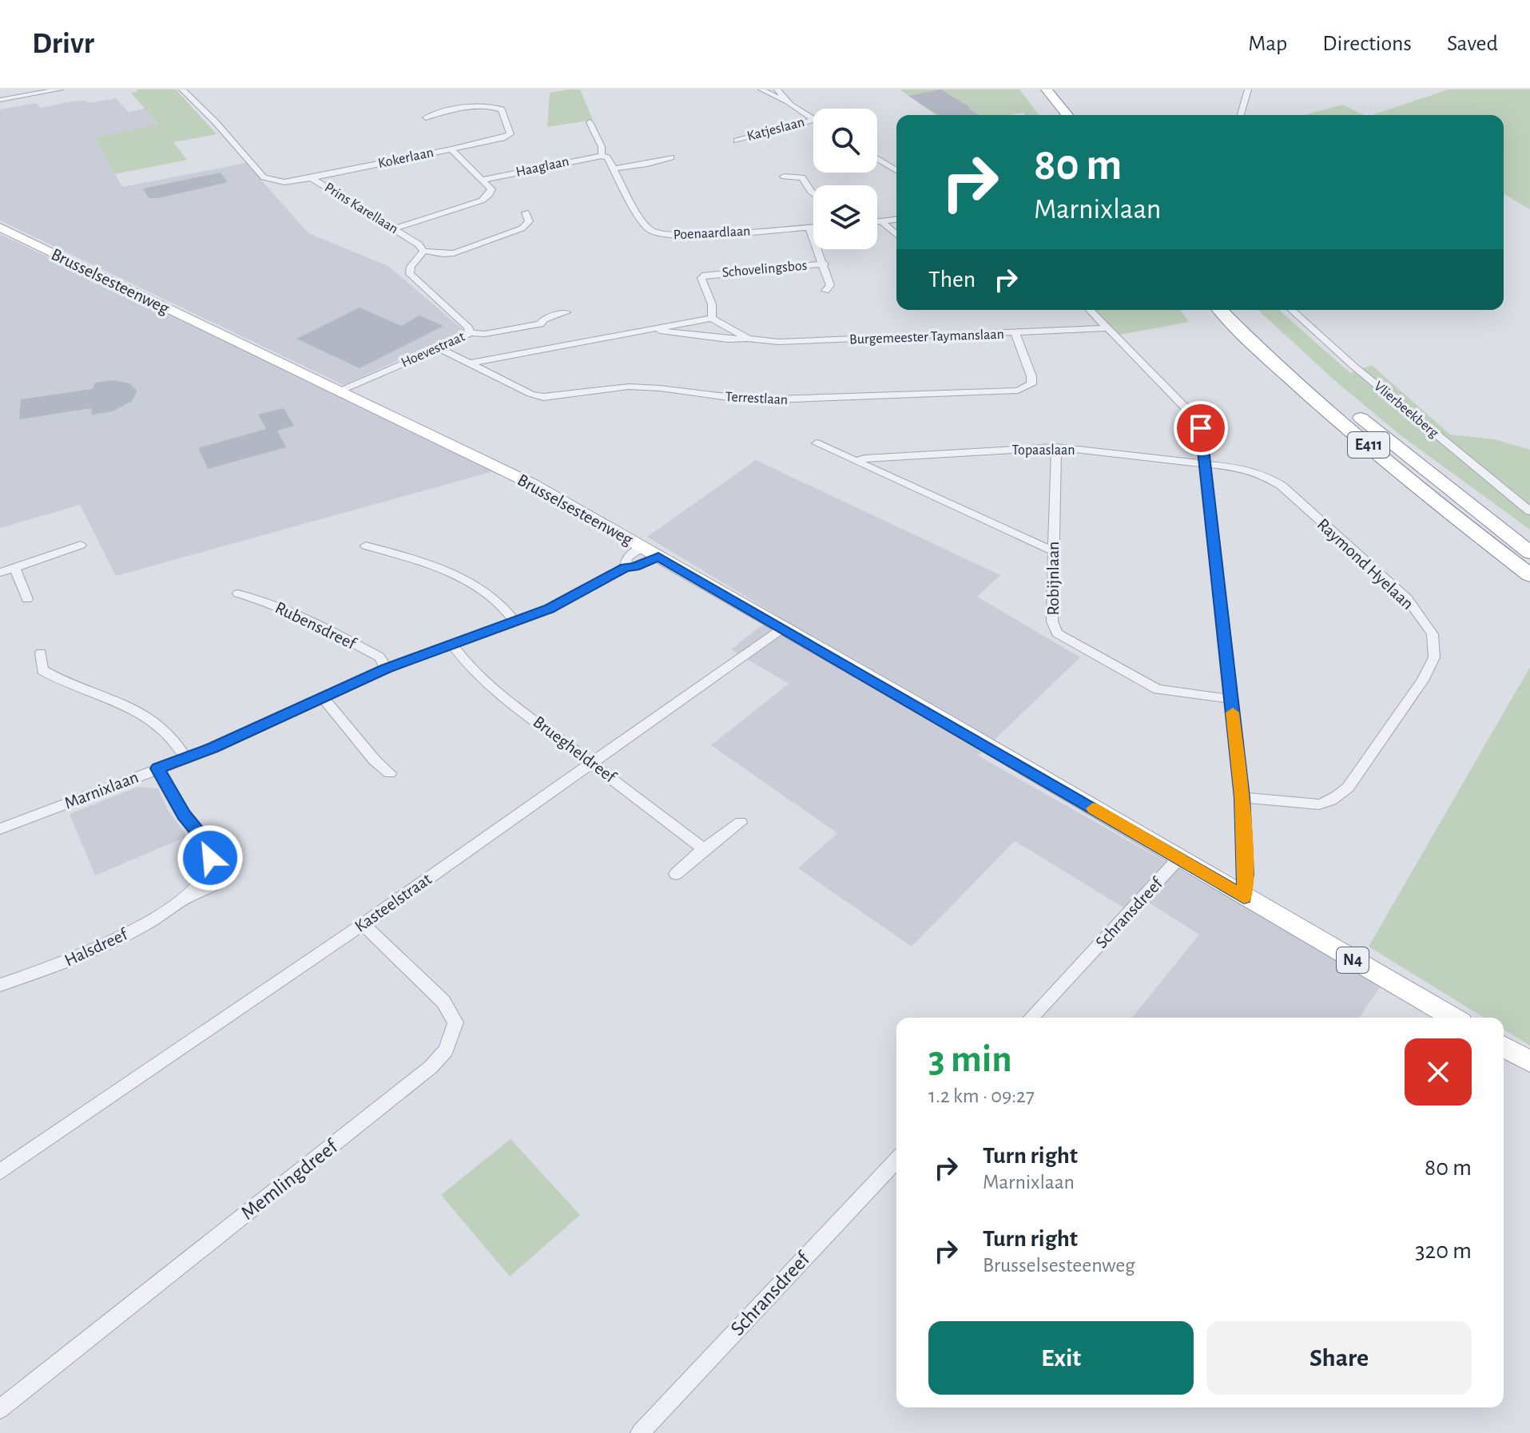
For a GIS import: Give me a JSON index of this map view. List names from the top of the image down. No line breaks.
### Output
{"streets":{"highway":["E411"],"main road":["Brusselsesteenweg","N4"],"street":["Katjeslaan","Kokerlaan","Haaglaan","Prins Karellaan","Poenaardlaan","Schovelingsbos","Burgemeester Taymanslaan","Hoevestraat","Terrestlaan","Vlierbeekberg","Topaaslaan","Raymond Hyelaan","Robijnlaan","Rubensdreef","Bruegheldreef","Marnixlaan","Kasteelstraat","Schransdreef","Halsdreef","Memlingdreef"]},"crossings":[["Kokerlaan","Haaglaan"],["Kokerlaan","Prins Karellaan"],["Haaglaan","Poenaardlaan"],["Poenaardlaan","Schovelingsbos"],["Schovelingsbos","Burgemeester Taymanslaan"],["Brusselsesteenweg","Hoevestraat"],["Brusselsesteenweg","Marnixlaan"],["Brusselsesteenweg","Kasteelstraat"],["Brusselsesteenweg","Schransdreef"],["Burgemeester Taymanslaan","Terrestlaan"],["Hoevestraat","Terrestlaan"],["Topaaslaan","Raymond Hyelaan"],["Topaaslaan","Robijnlaan"],["Rubensdreef","Marnixlaan"],["Bruegheldreef","Marnixlaan"],["Bruegheldreef","Kasteelstraat"],["Marnixlaan","Halsdreef"],["Kasteelstraat","Memlingdreef"]],"page":{"header":"Drivr","nav":["Map","Directions","Saved"],"turn":["80 m","Marnixlaan"],"then":"Then","heading":["3 min","1.2 km · 09:27"],"list":[{"name":"Turn right","note":"Marnixlaan","value":"80 m"},{"name":"Turn right","note":"Brusselsesteenweg","value":"320 m"}],"buttons":["Exit","Share"]}}
